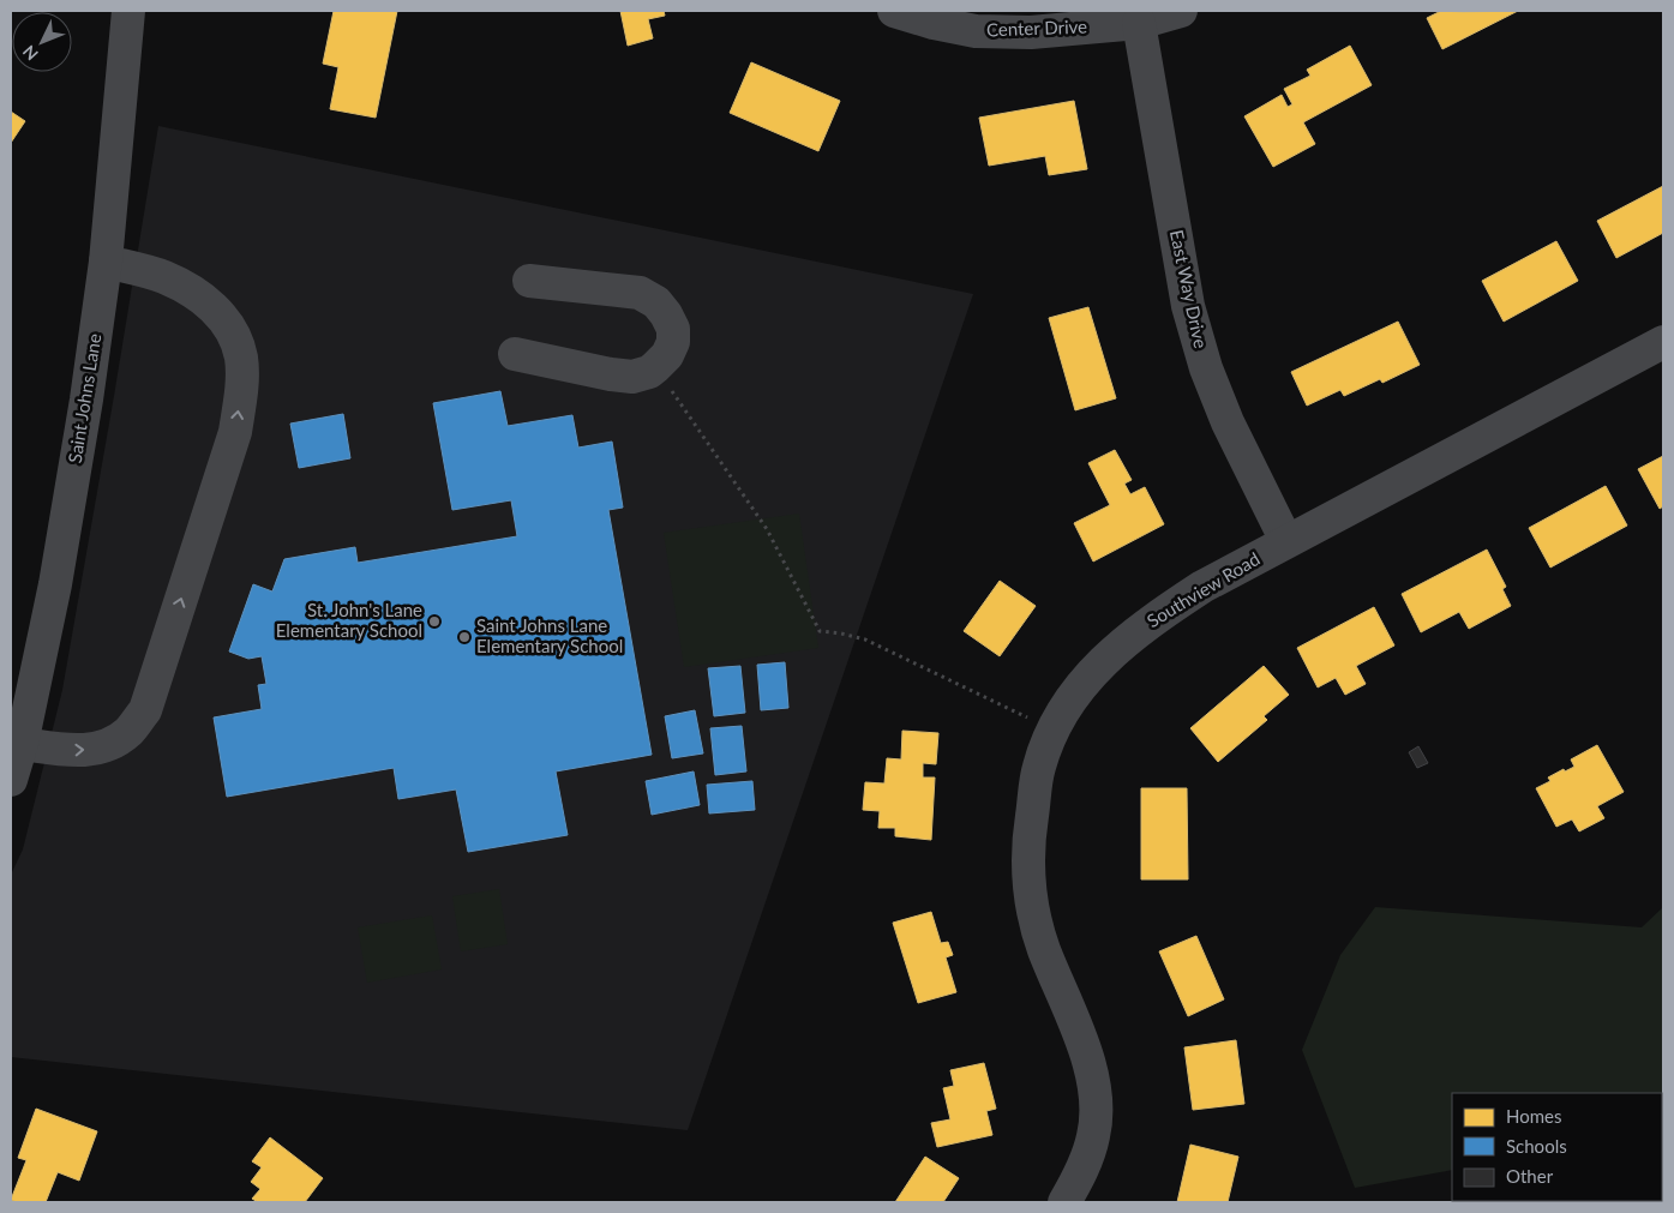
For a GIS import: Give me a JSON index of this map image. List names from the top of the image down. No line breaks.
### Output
{"streets":{"street":["Center Drive","East Way Drive","Saint Johns Lane","Southview Road"]},"crossings":[["Center Drive","East Way Drive"],["East Way Drive","Southview Road"]],"places":["St. John's Lane Elementary School","Saint Johns Lane Elementary School"],"legend":["Homes","Schools","Other"],"north":"bottom left"}
